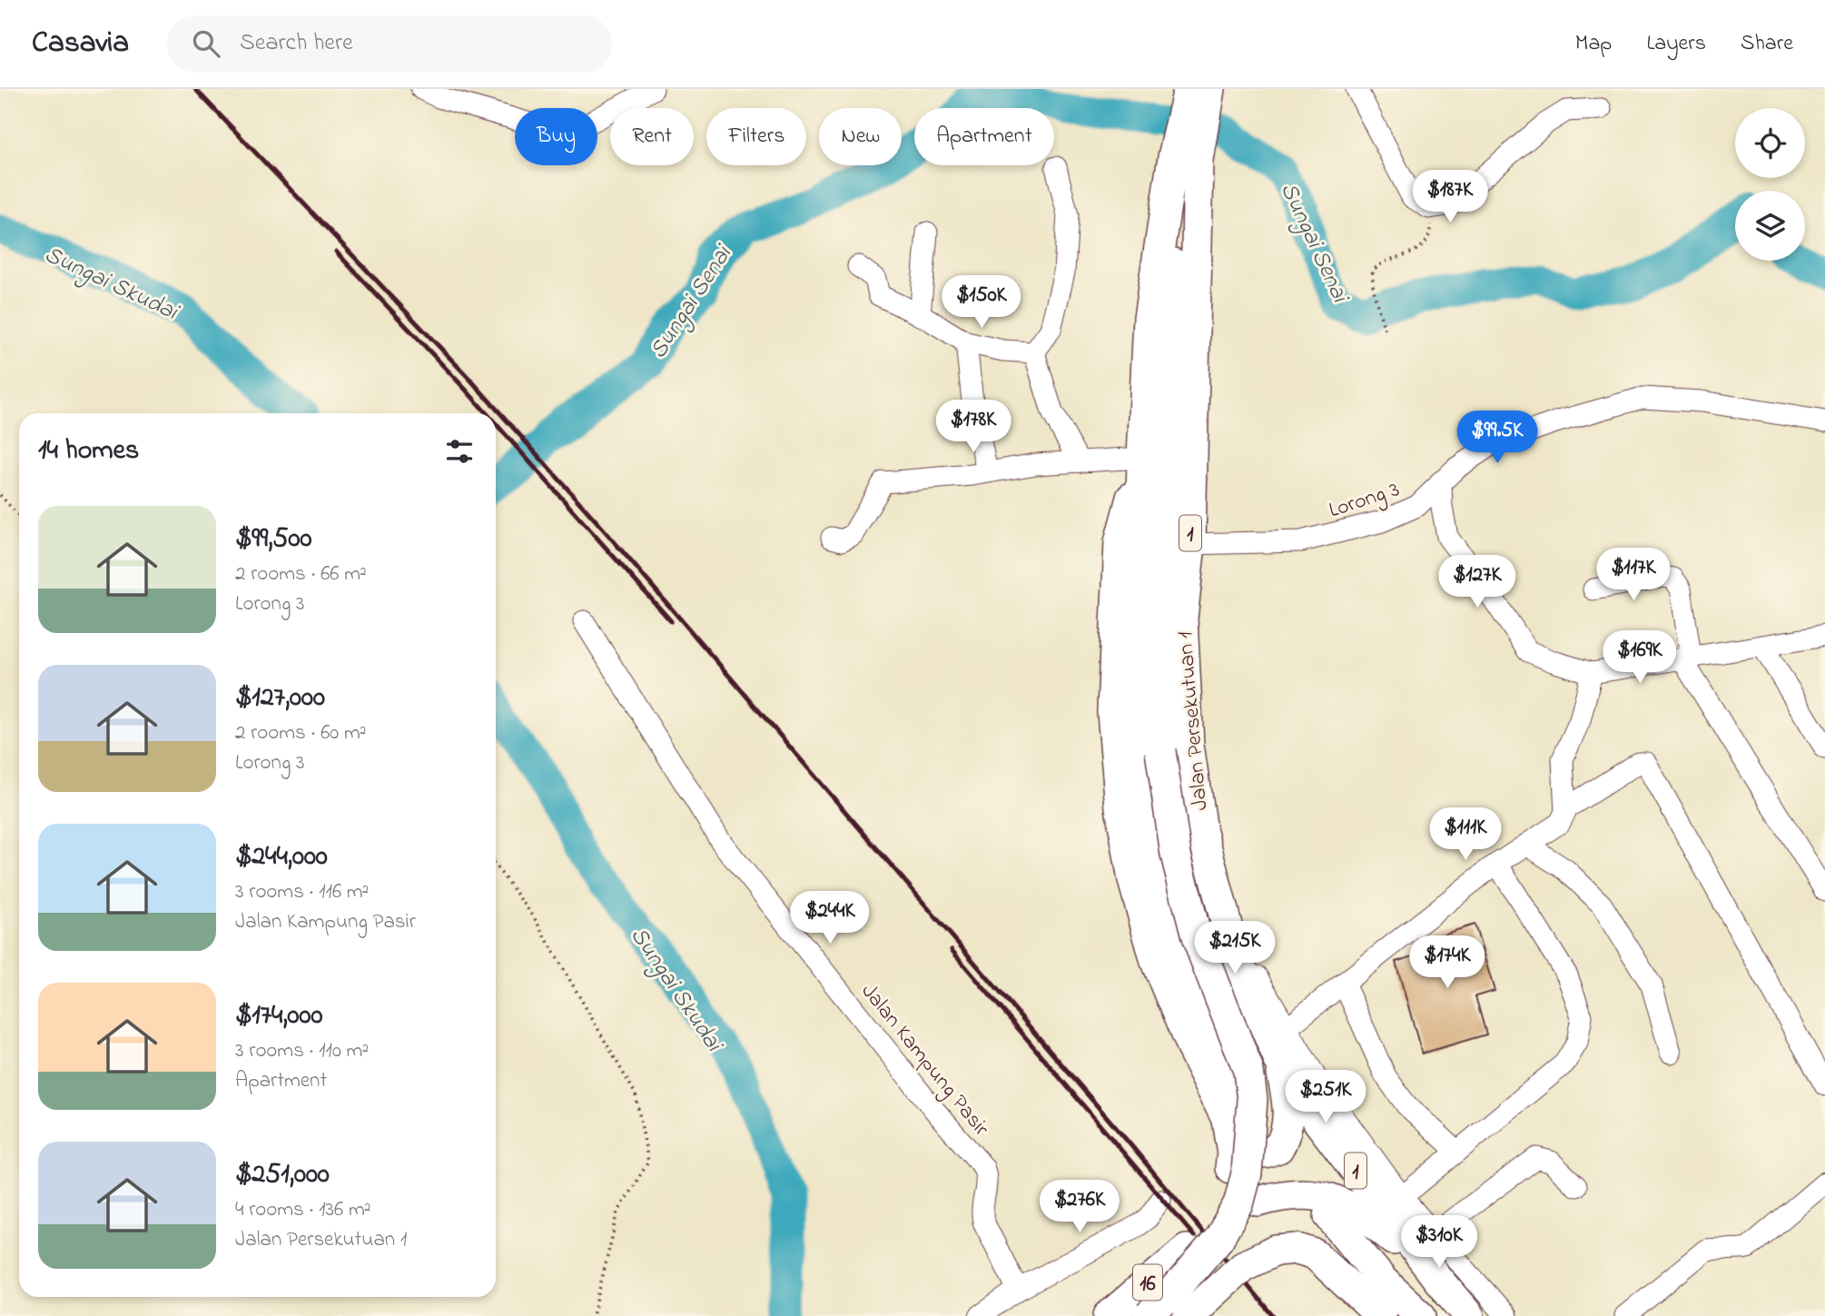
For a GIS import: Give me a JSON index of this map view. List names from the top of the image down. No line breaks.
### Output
{"streets":{"highway":["1","Jalan Persekutuan 1","16"],"street":["Lorong 3","Jalan Kampung Pasir"]},"crossings":[["Lorong 3","Jalan Persekutuan 1"]],"water":["Sungai Senai","Sungai Skudai"],"page":{"header":"Casavia","search":"Search here","nav":["Map","Layers","Share"],"chip":["Buy","Rent","Filters","New","Apartment"],"price":["$187K","$150K","$178K","$99.5K","$117K","$127K","$169K","$111K","$244K","$215K","$174K","$251K","$276K","$310K"],"heading":"14 homes","list":[{"name":"$99,500","note":"2 rooms · 66 m² · Lorong 3"},{"name":"$127,000","note":"2 rooms · 60 m² · Lorong 3"},{"name":"$244,000","note":"3 rooms · 116 m² · Jalan Kampung Pasir"},{"name":"$174,000","note":"3 rooms · 110 m² · Apartment"},{"name":"$251,000","note":"4 rooms · 136 m² · Jalan Persekutuan 1"}]}}
